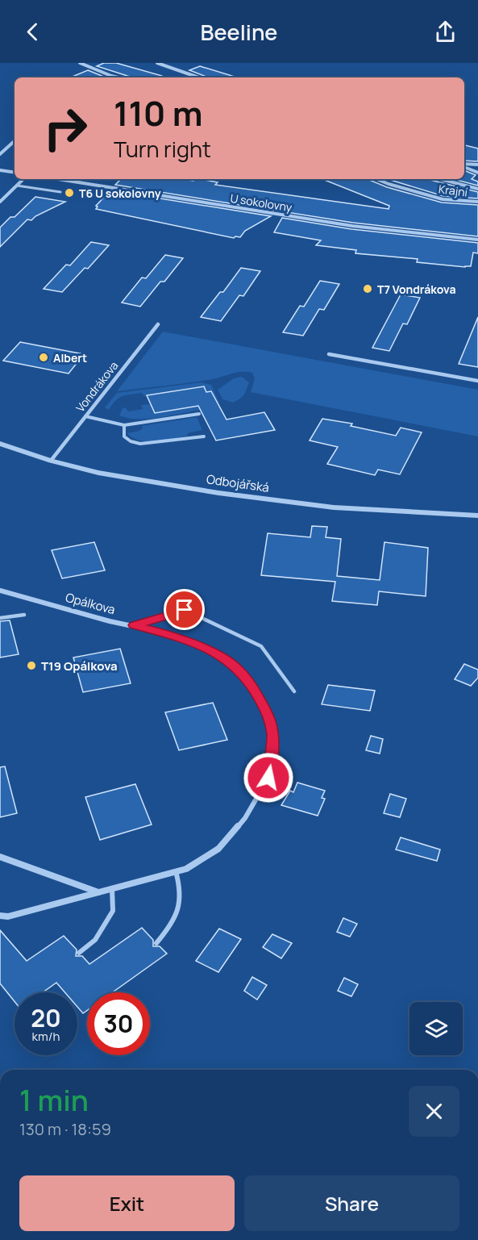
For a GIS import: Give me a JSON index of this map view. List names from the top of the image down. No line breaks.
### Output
{"streets":{"street":["Krajní","U sokolovny","Vondrákova","Odbojářská","Opálkova"]},"crossings":[["Vondrákova","Odbojářská"]],"places":["T6 U sokolovny","T7 Vondrákova","Albert","T19 Opálkova"],"page":{"header":"Beeline","turn":["110 m","Turn right"],"speed":"20 km/h","limit":"30","heading":["1 min","130 m · 18:59"],"buttons":["Exit","Share"]}}
